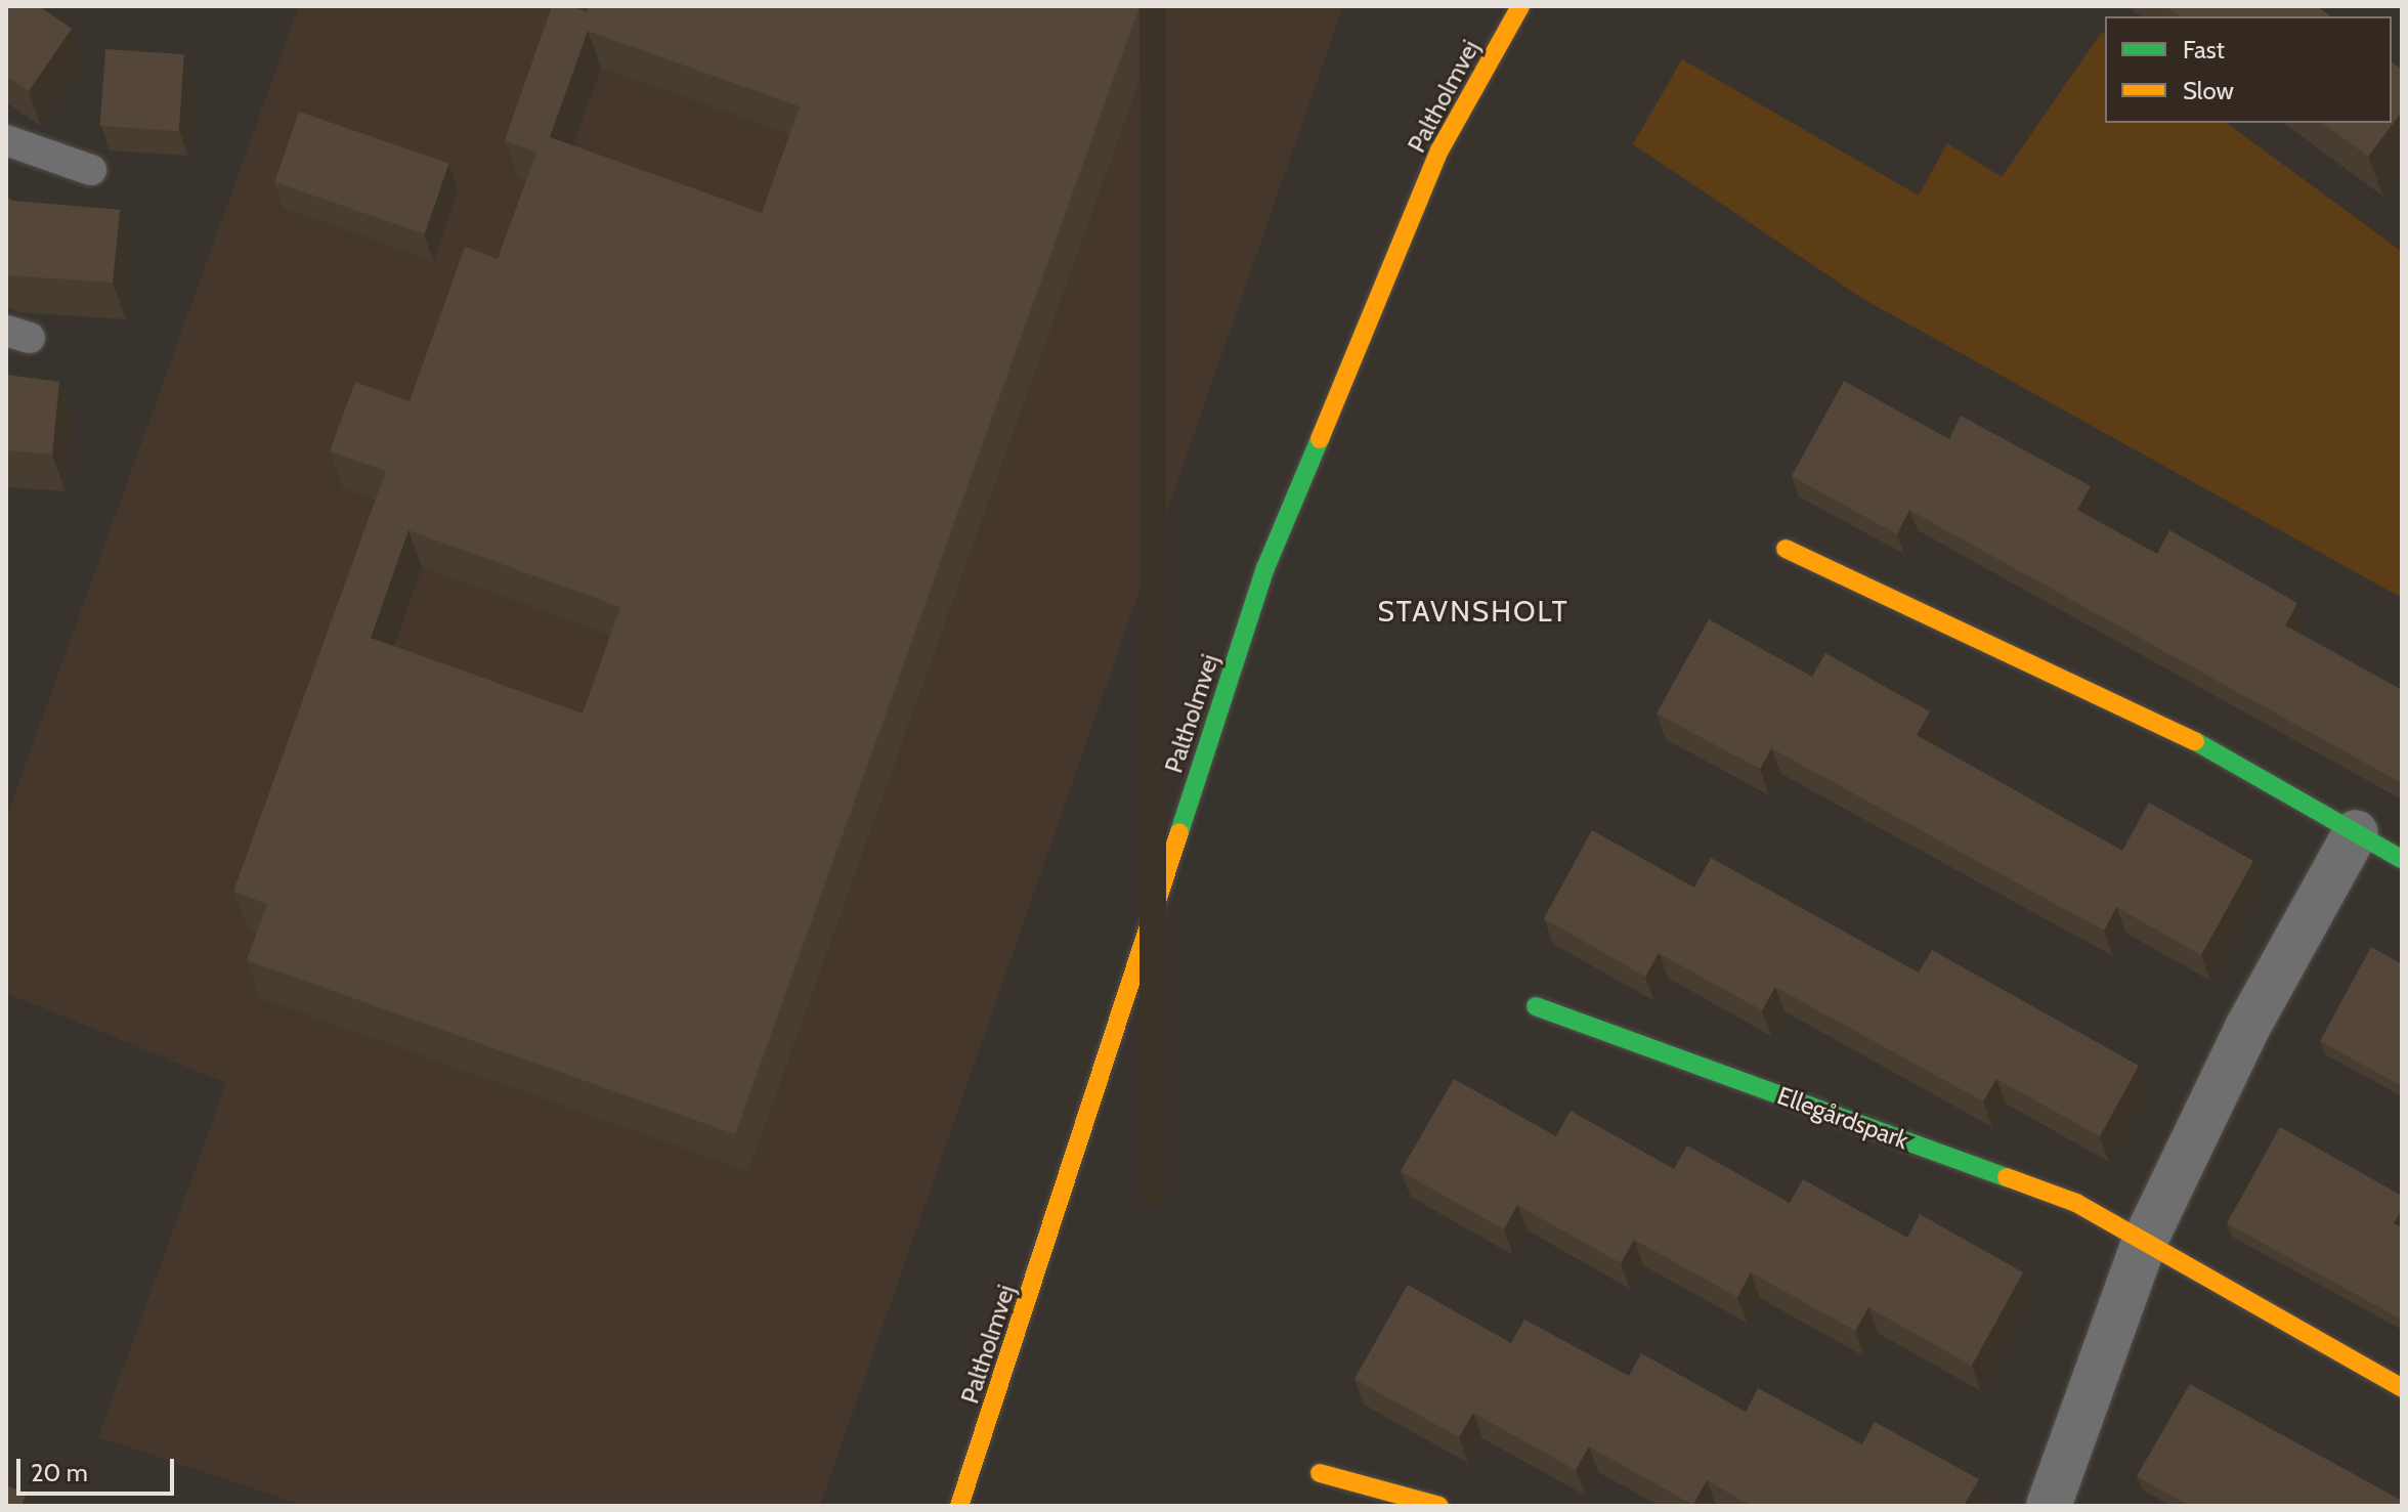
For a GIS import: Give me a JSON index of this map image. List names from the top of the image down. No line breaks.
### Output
{"streets":{"street":["Paltholmvej","Ellegårdspark"]},"districts":["STAVNSHOLT"],"legend":["Fast","Slow"],"scale_bar":"20 m"}
